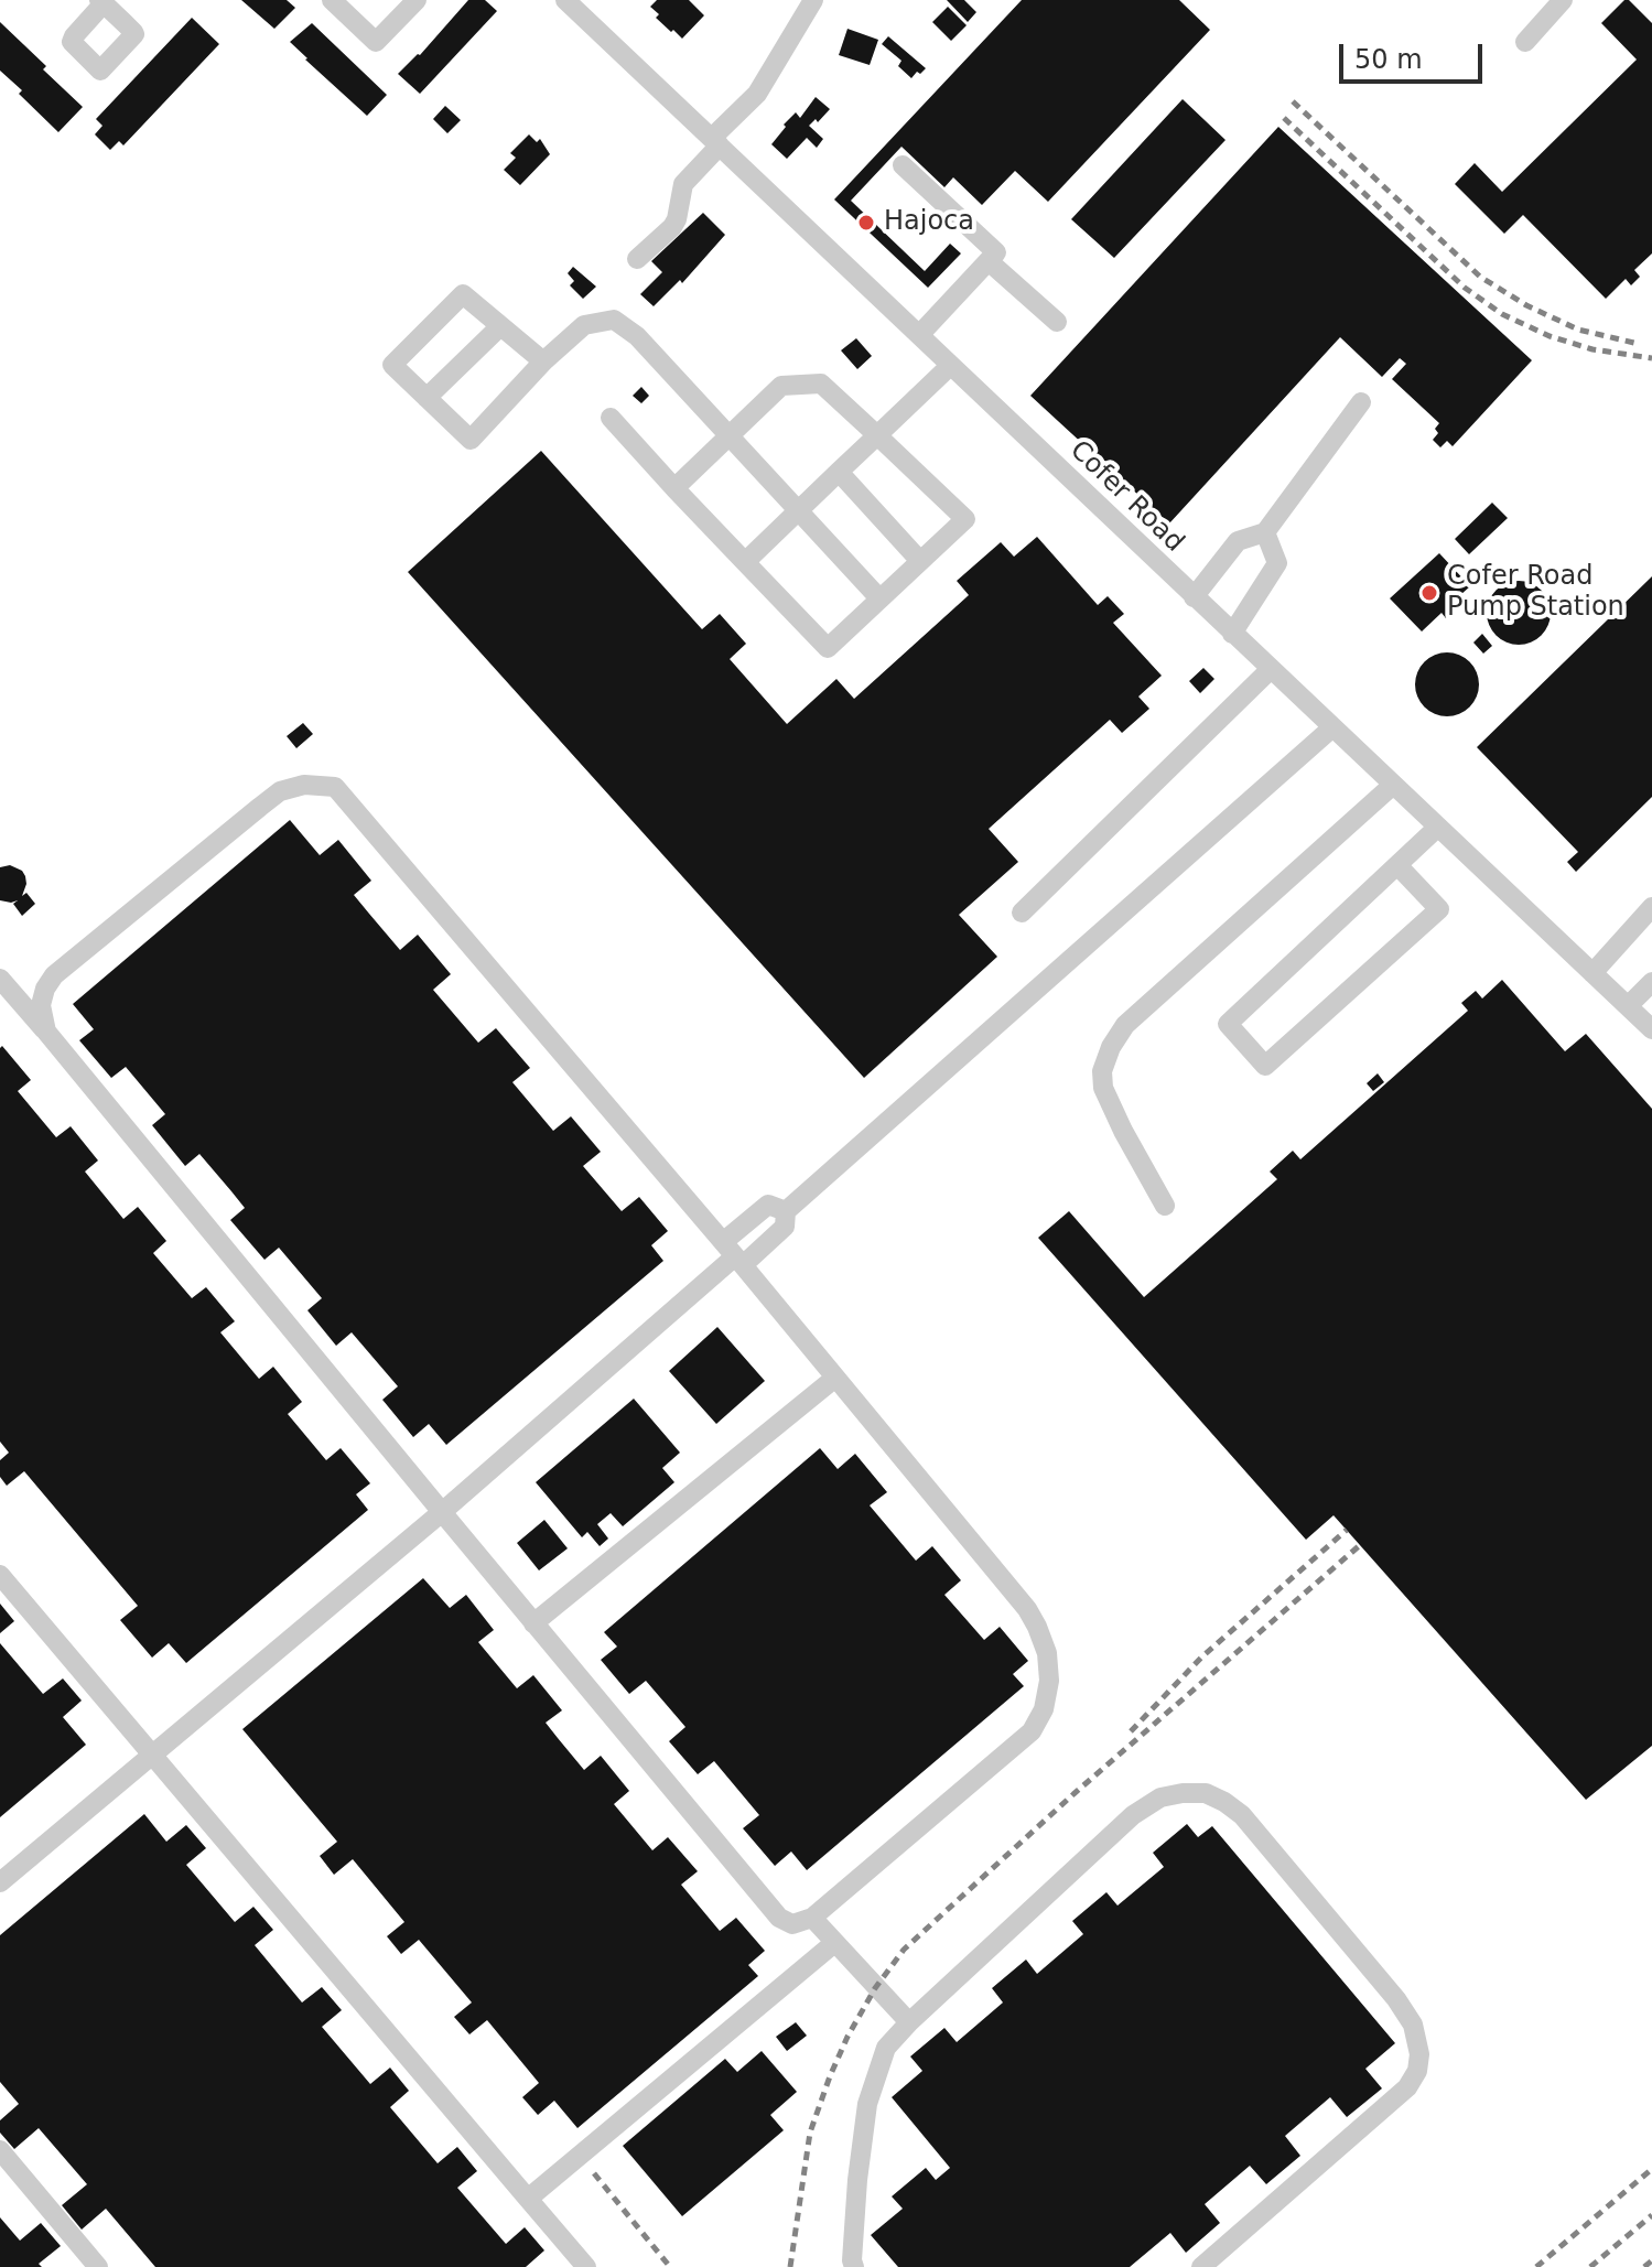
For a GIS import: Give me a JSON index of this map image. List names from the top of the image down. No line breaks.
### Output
{"streets":{"street":["Cofer Road"]},"places":["Hajoca","Cofer Road Pump Station"],"scale_bar":"50 m"}
